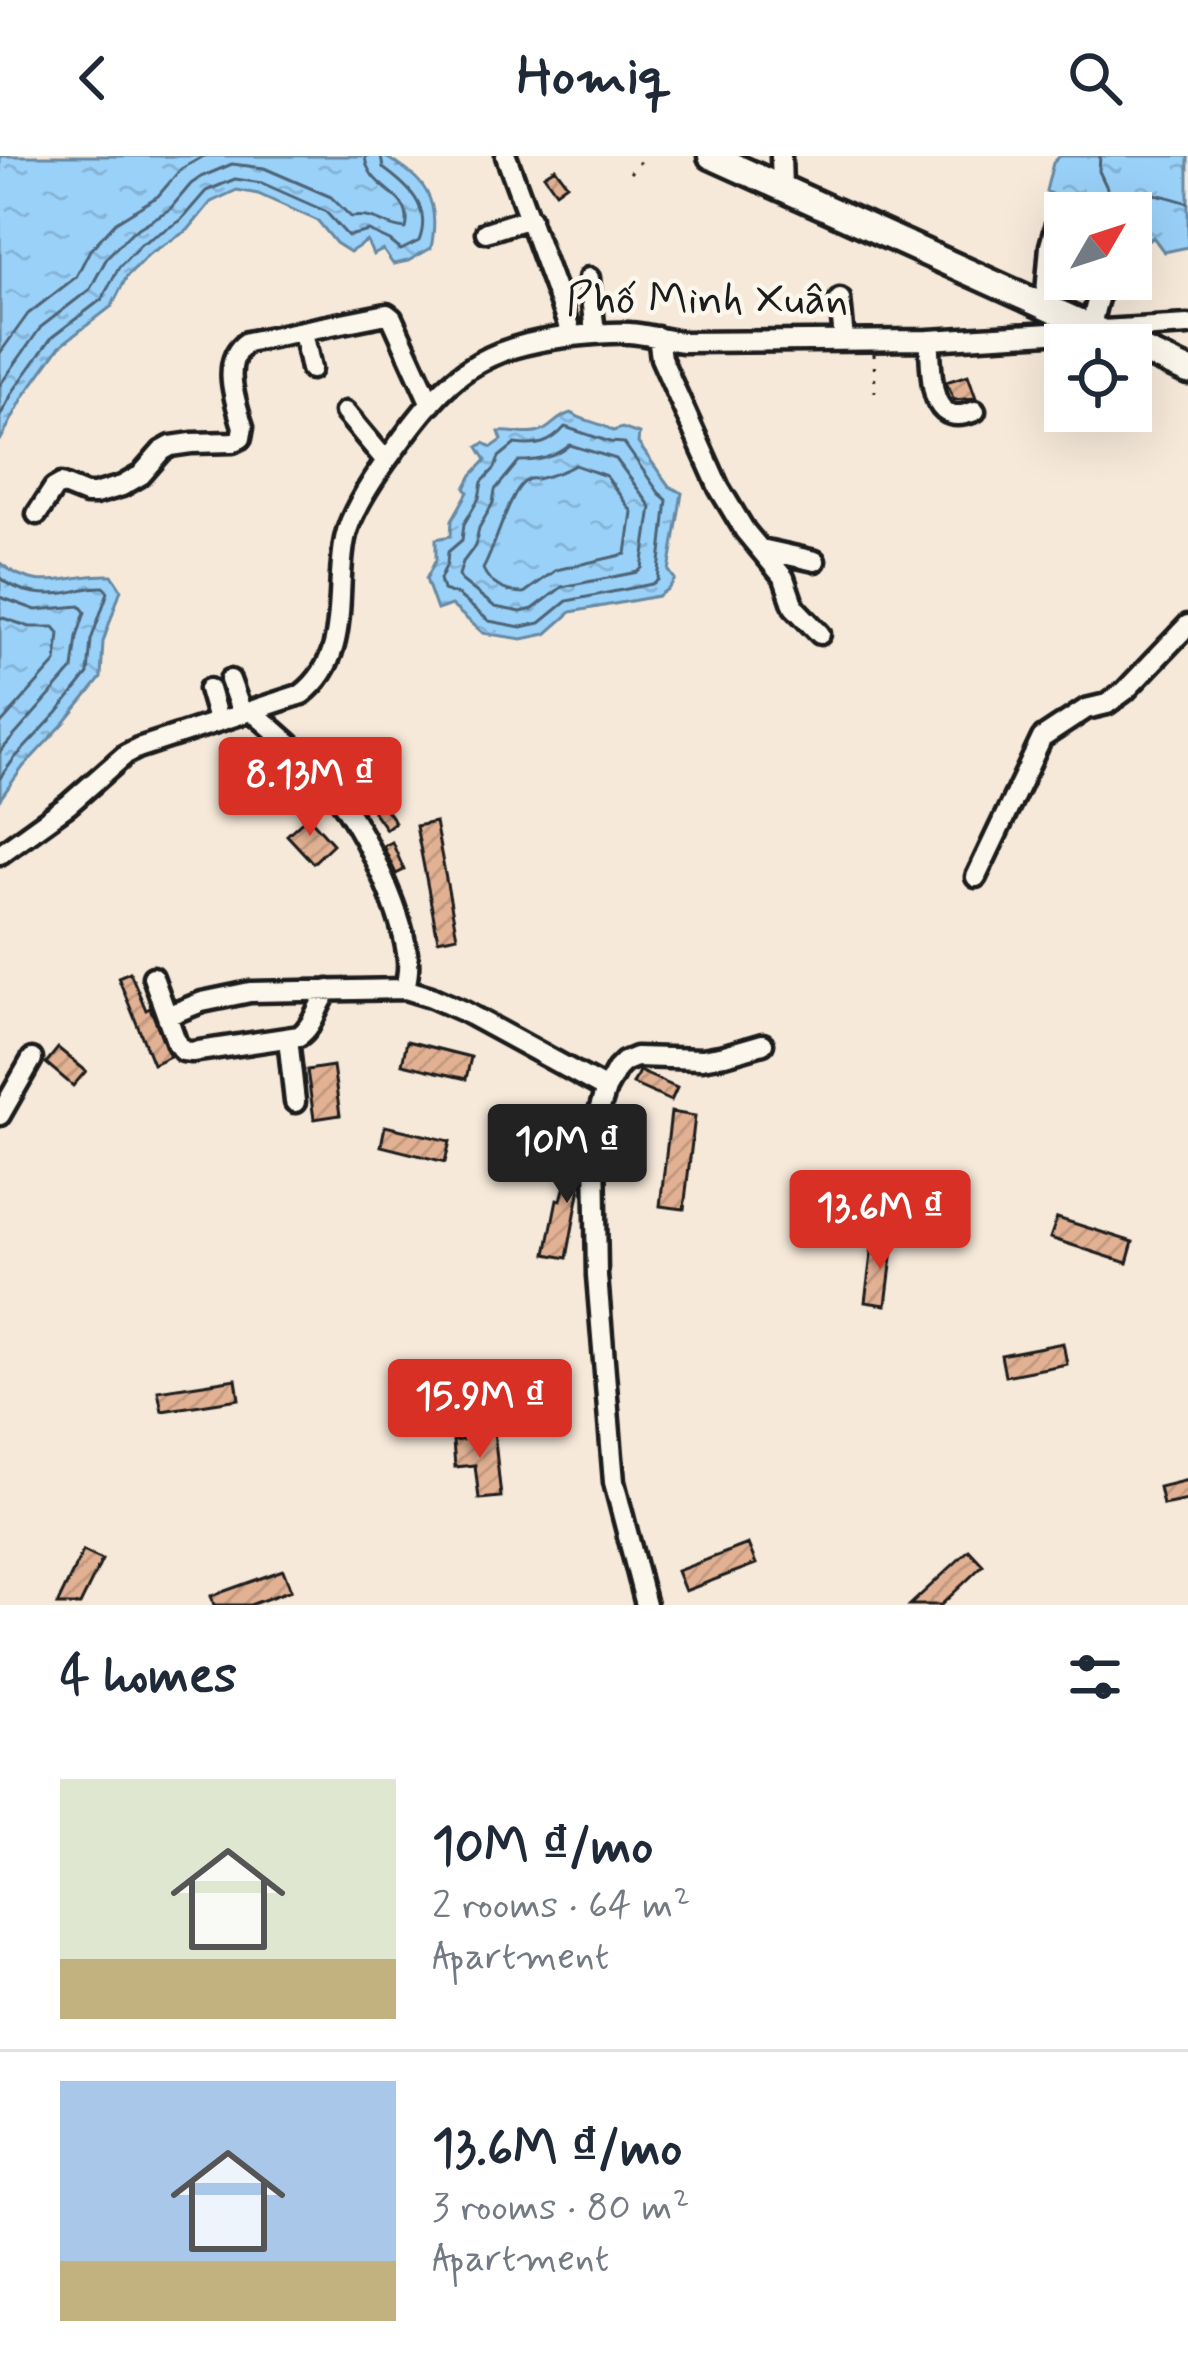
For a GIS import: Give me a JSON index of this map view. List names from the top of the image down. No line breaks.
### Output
{"streets":{"street":["Phố Minh Xuân"]},"north":"top right","page":{"header":"Homiq","price":["8.13M ₫","10M ₫","13.6M ₫","15.9M ₫"],"heading":"4 homes","list":[{"name":"10M ₫/mo","note":"2 rooms · 64 m² · Apartment"},{"name":"13.6M ₫/mo","note":"3 rooms · 80 m² · Apartment"}]}}
